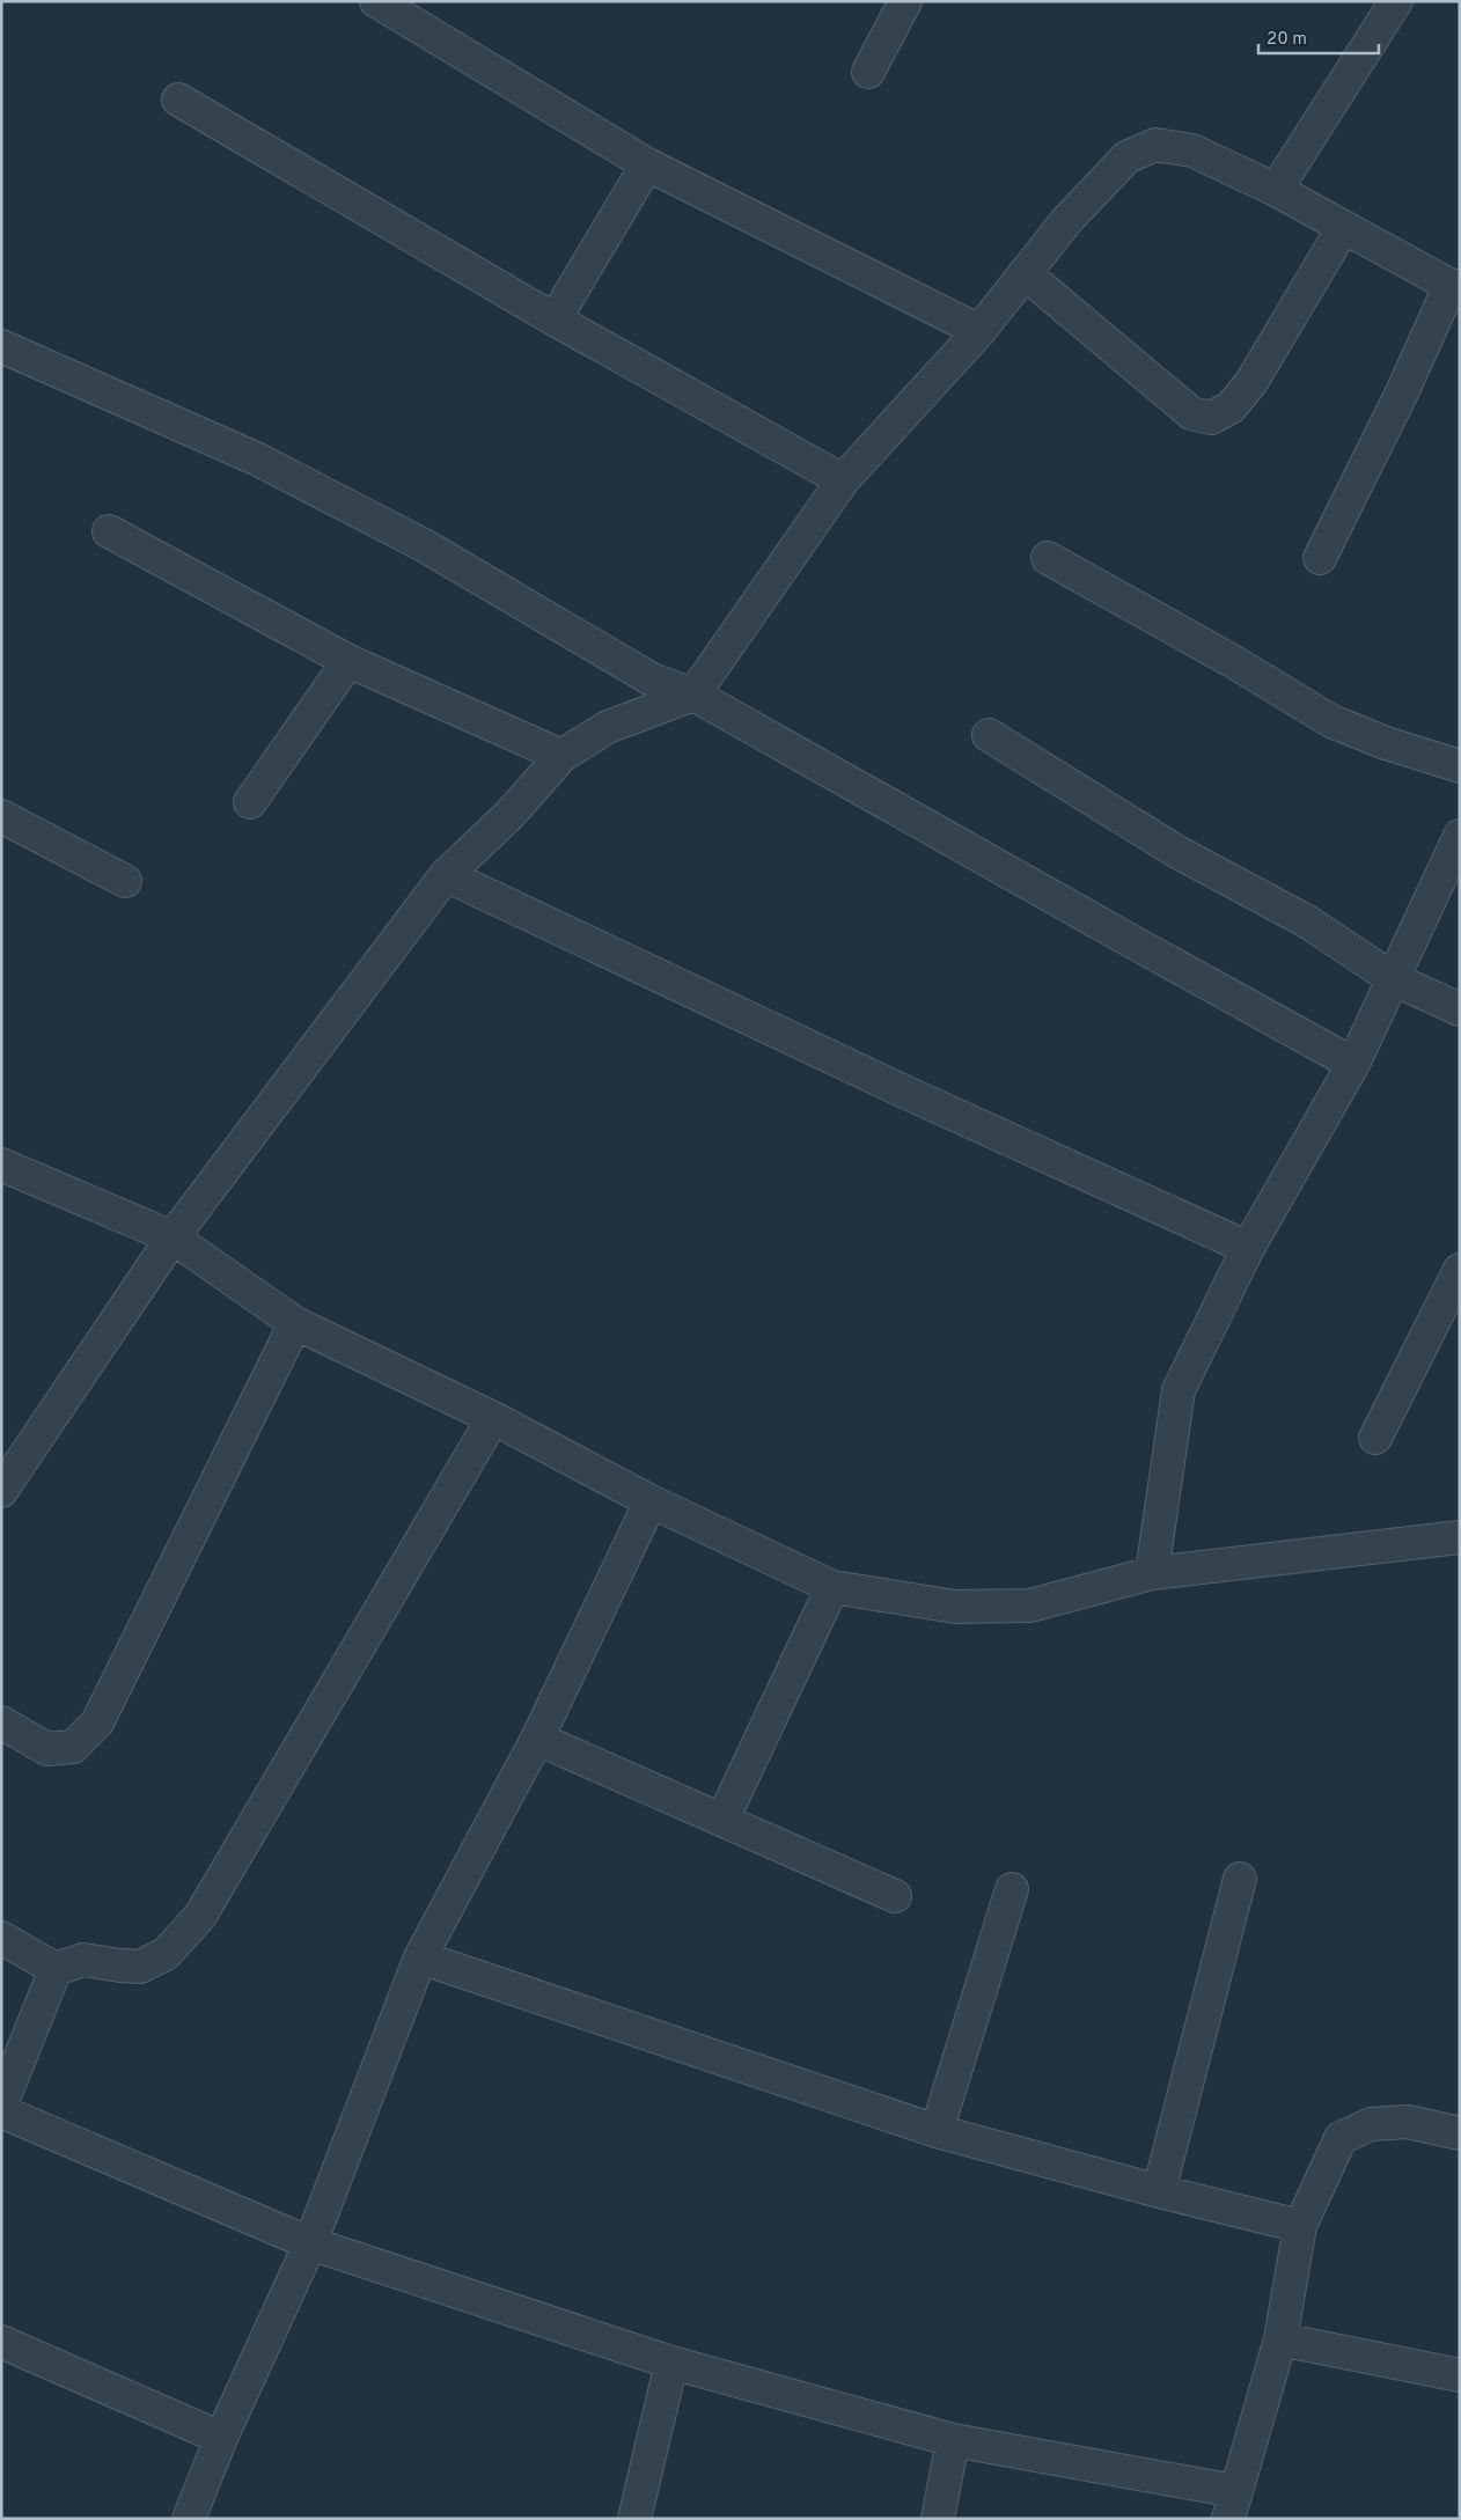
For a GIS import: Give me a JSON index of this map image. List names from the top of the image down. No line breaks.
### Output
{"scale_bar":"20 m"}
